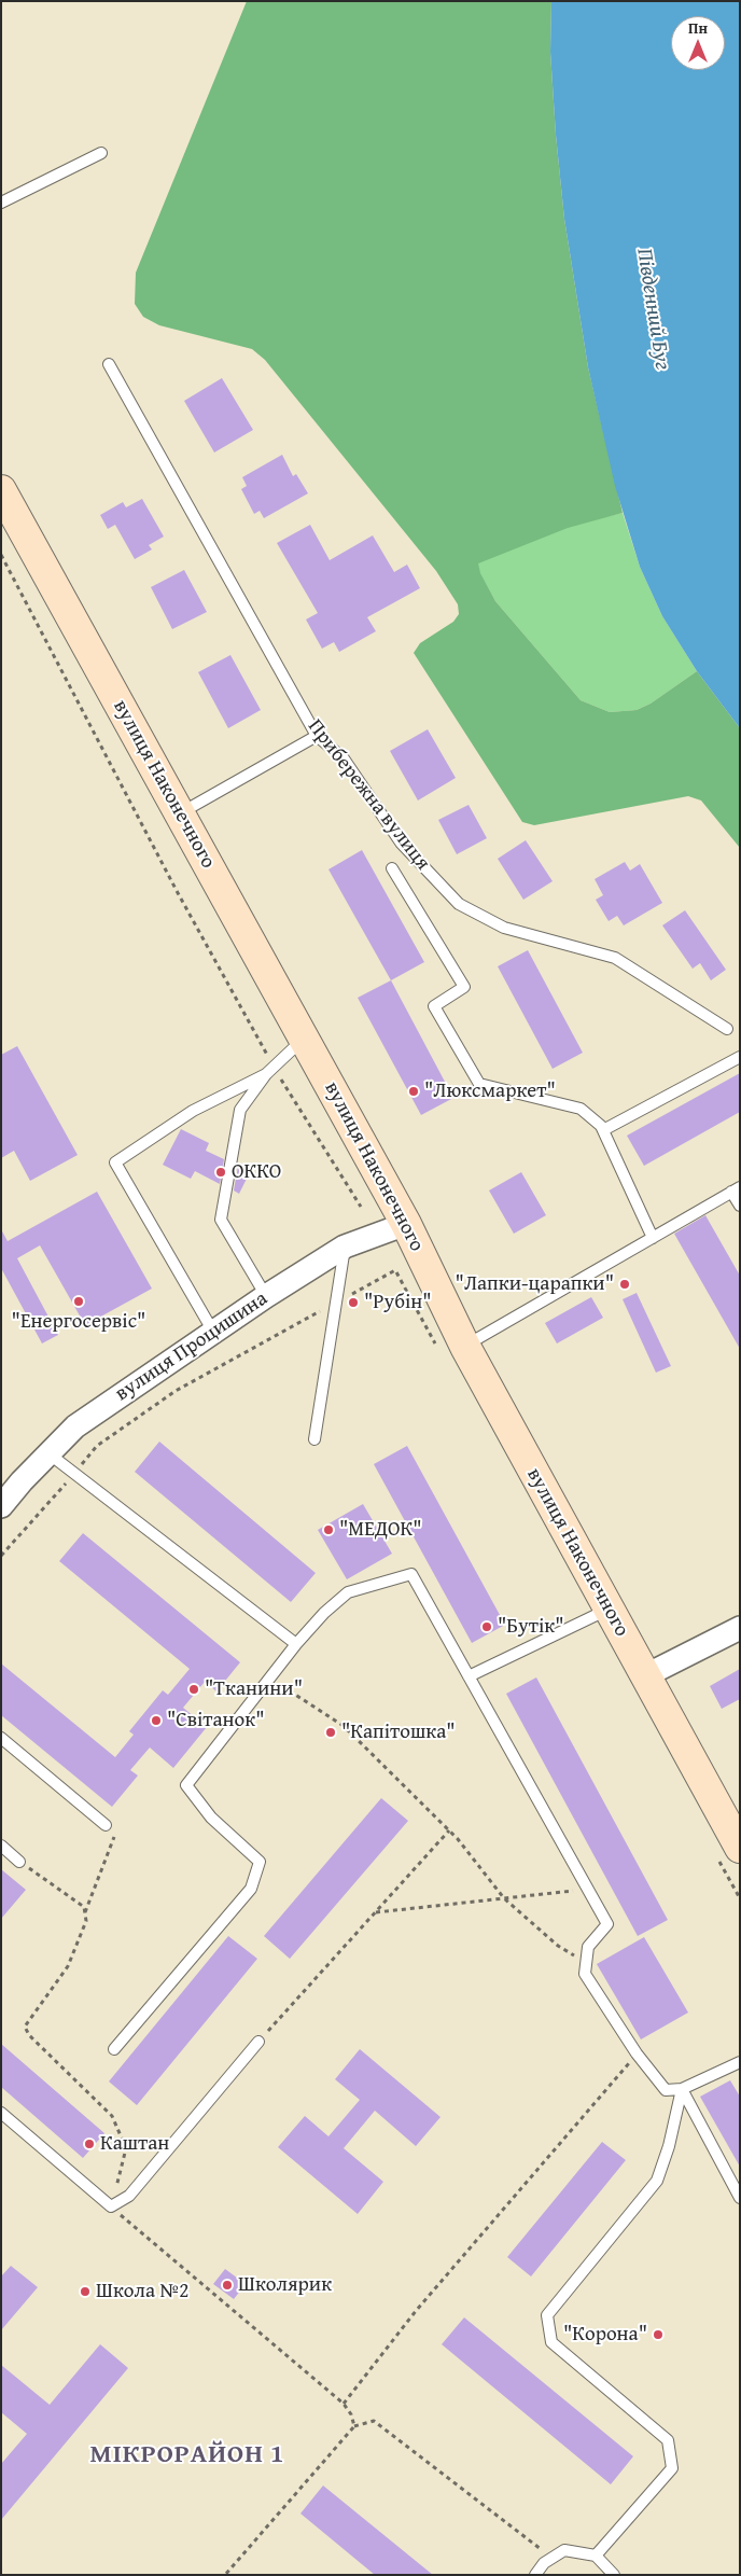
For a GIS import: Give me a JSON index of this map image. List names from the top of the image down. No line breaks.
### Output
{"streets":{"street":["вулиця Наконечного","вулиця Процишина"],"lane":["Прибережна вулиця"]},"crossings":[["вулиця Наконечного","вулиця Процишина"]],"districts":["МІКРОРАЙОН 1"],"water":["Південний Буг"],"places":["\"Люксмаркет\"","ОККО","\"Лапки-царапки\"","\"Енергосервіс\"","\"Рубін\"","\"МЕДОК\"","\"Бутік\"","\"Тканини\"","\"Світанок\"","\"Капітошка\"","Каштан","Школярик","Школа №2","\"Корона\""],"north":"top"}
